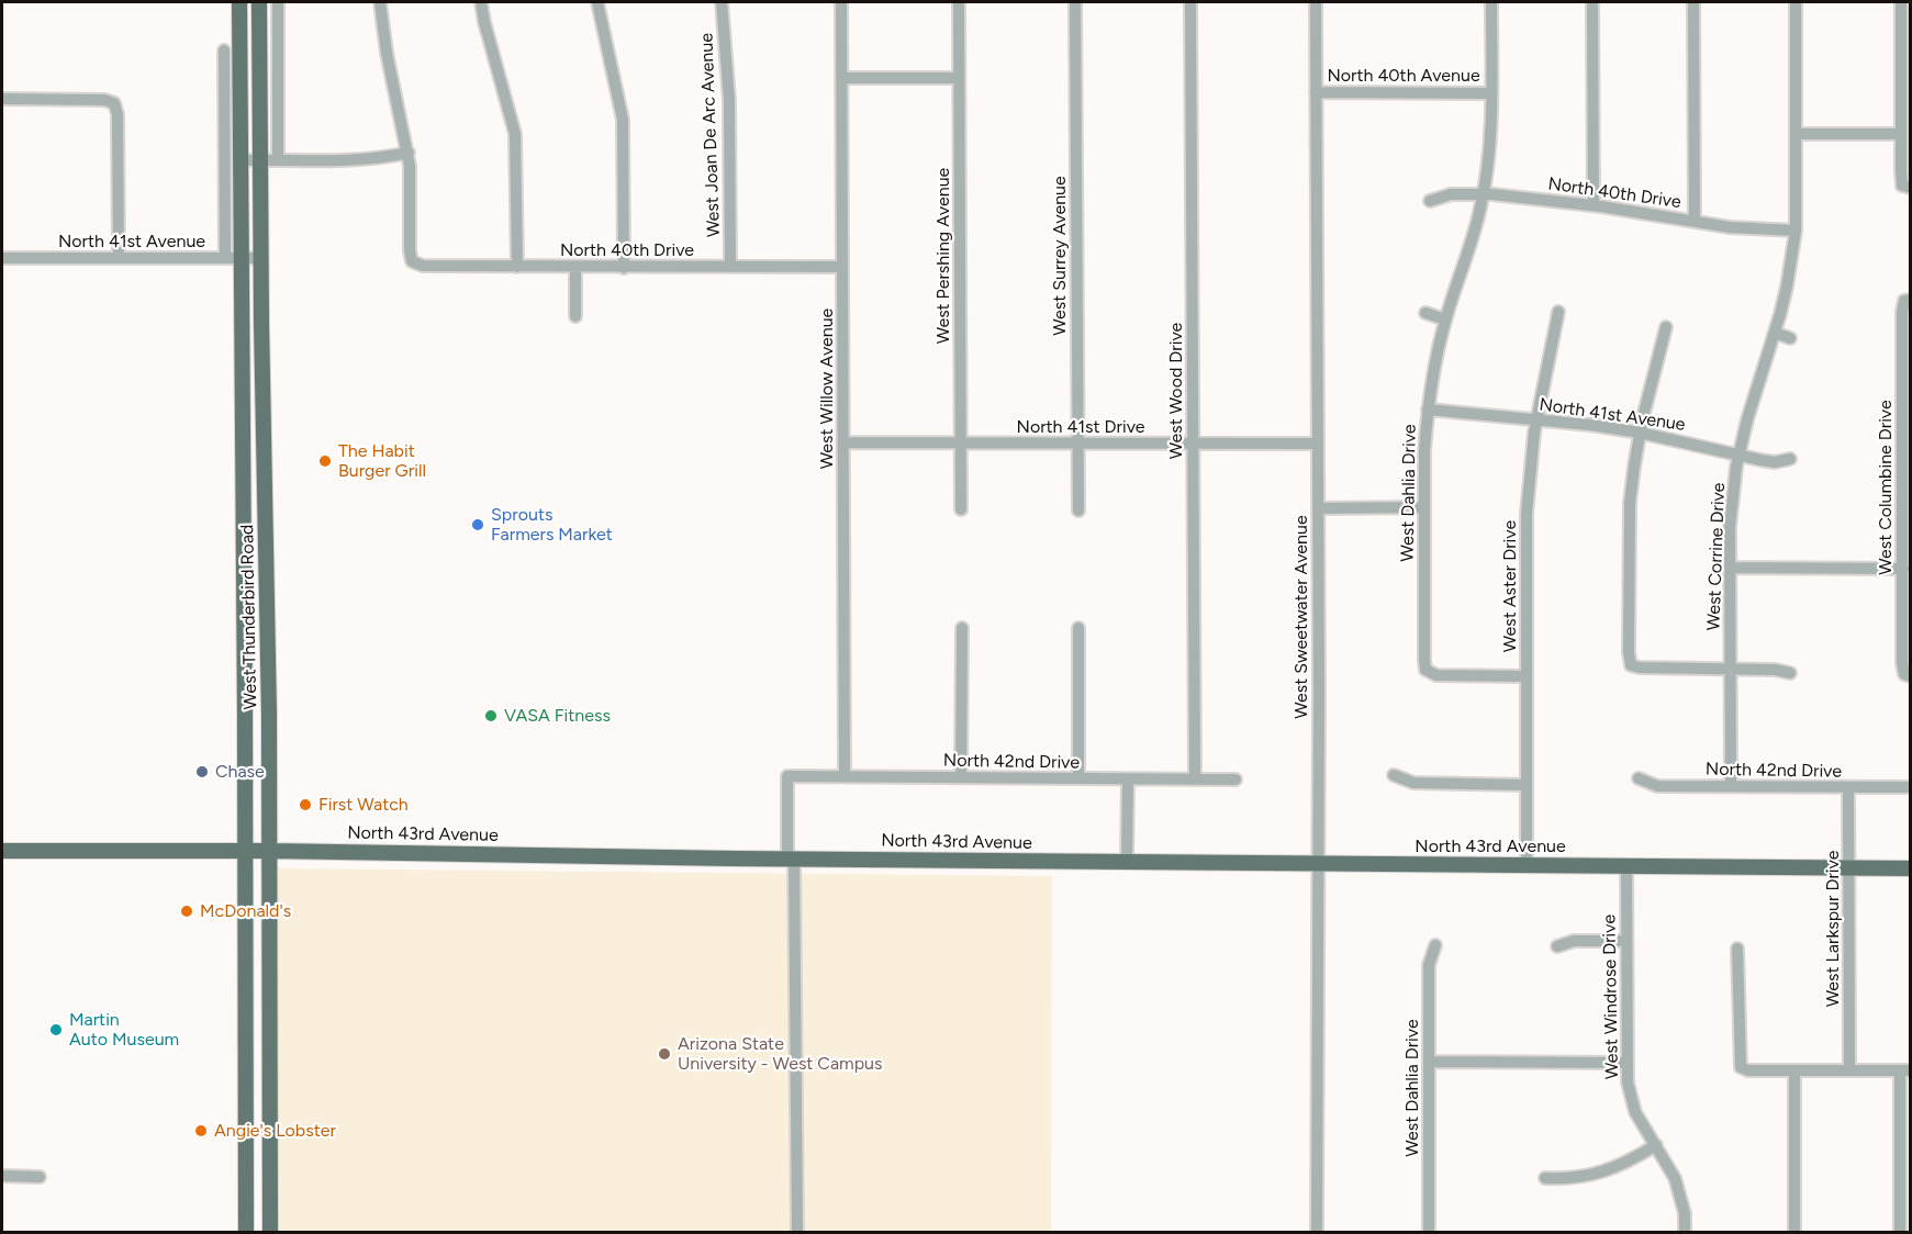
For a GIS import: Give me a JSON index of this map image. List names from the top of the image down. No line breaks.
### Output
{"streets":{"main road":["West Thunderbird Road","North 43rd Avenue"],"street":["North 40th Avenue","West Joan De Arc Avenue","North 40th Drive","North 41st Avenue","West Pershing Avenue","West Surrey Avenue","West Willow Avenue","West Wood Drive","North 41st Drive","West Columbine Drive","West Dahlia Drive","West Corrine Drive","West Aster Drive","West Sweetwater Avenue","North 42nd Drive","West Larkspur Drive","West Windrose Drive"]},"crossings":[["North 40th Avenue","West Dahlia Drive"],["North 40th Avenue","West Sweetwater Avenue"],["West Joan De Arc Avenue","North 40th Drive"],["North 40th Drive","West Willow Avenue"],["North 40th Drive","West Dahlia Drive"],["North 40th Drive","West Corrine Drive"],["North 41st Avenue","West Dahlia Drive"],["North 41st Avenue","West Corrine Drive"],["North 41st Avenue","West Aster Drive"],["North 41st Avenue","West Thunderbird Road"],["West Pershing Avenue","North 41st Drive"],["West Surrey Avenue","North 41st Drive"],["West Willow Avenue","North 41st Drive"],["West Willow Avenue","North 42nd Drive"],["West Wood Drive","North 41st Drive"],["West Wood Drive","North 42nd Drive"],["North 41st Drive","West Sweetwater Avenue"],["West Dahlia Drive","West Aster Drive"],["West Corrine Drive","North 42nd Drive"],["West Aster Drive","North 43rd Avenue"],["West Thunderbird Road","North 43rd Avenue"],["West Sweetwater Avenue","North 43rd Avenue"],["North 42nd Drive","North 43rd Avenue"],["North 42nd Drive","West Larkspur Drive"],["North 43rd Avenue","West Larkspur Drive"],["North 43rd Avenue","West Windrose Drive"]],"places":["The Habit Burger Grill","Sprouts Farmers Market","VASA Fitness","Chase","First Watch","McDonald's","Martin Auto Museum","Arizona State University - West Campus","Angie's Lobster"]}
